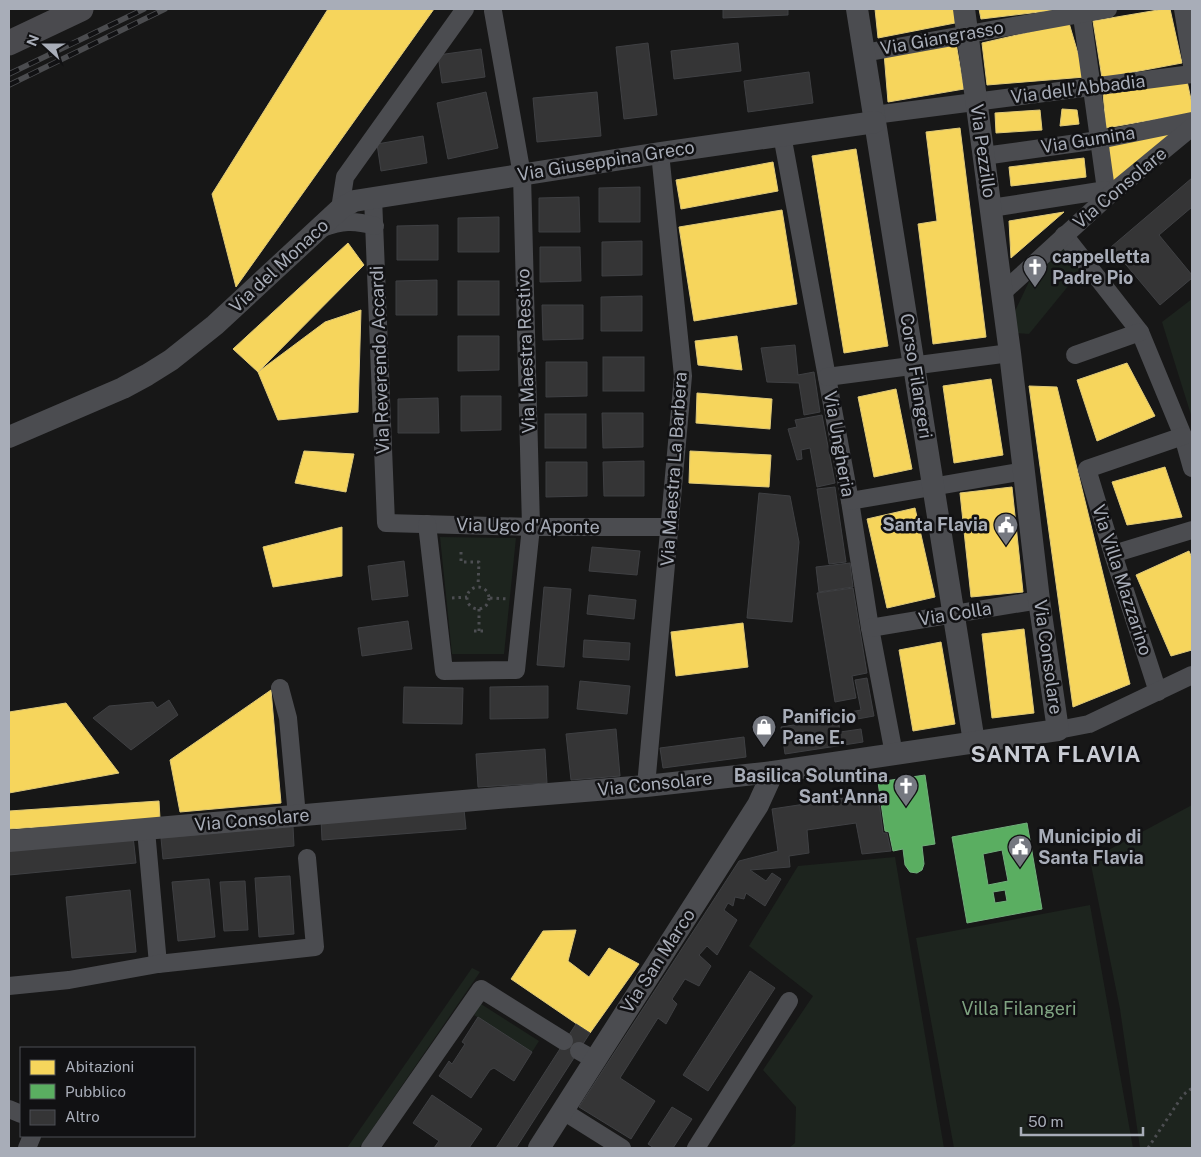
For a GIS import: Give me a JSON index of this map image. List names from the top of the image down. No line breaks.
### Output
{"streets":{"street":["Via Giangrasso","Via dell'Abbadia","Via Gumina","Via Pezzillo","Via Giuseppina Greco","Via Consolare","Via del Monaco","Via Maestra Restivo","Via Reverendo Accardi","Corso Filangeri","Via Ungheria","Via Maestra La Barbera","Via Ugo d'Aponte","Via Villa Mazzarino","Via Colla","Via San Marco"]},"crossings":[["Via Giangrasso","Via Pezzillo"],["Via Giangrasso","Corso Filangeri"],["Via dell'Abbadia","Via Pezzillo"],["Via dell'Abbadia","Via Giuseppina Greco"],["Via dell'Abbadia","Corso Filangeri"],["Via Gumina","Via Pezzillo"],["Via Pezzillo","Via Consolare"],["Via Giuseppina Greco","Via del Monaco"],["Via Giuseppina Greco","Via Maestra Restivo"],["Via Giuseppina Greco","Via Reverendo Accardi"],["Via Giuseppina Greco","Corso Filangeri"],["Via Giuseppina Greco","Via Ungheria"],["Via Giuseppina Greco","Via Maestra La Barbera"],["Via Consolare","Corso Filangeri"],["Via Consolare","Via Ungheria"],["Via Consolare","Via Maestra La Barbera"],["Via Consolare","Via Colla"],["Via Consolare","Via San Marco"],["Via Maestra Restivo","Via Ugo d'Aponte"],["Via Reverendo Accardi","Via Ugo d'Aponte"],["Corso Filangeri","Via Colla"],["Via Ungheria","Via Colla"],["Via Maestra La Barbera","Via Ugo d'Aponte"]],"districts":["SANTA FLAVIA"],"parks":["Villa Filangeri"],"places":{"church":["cappelletta Padre Pio","Basilica Soluntina Sant'Anna"],"public building":["Santa Flavia","Municipio di Santa Flavia"],"shop":["Panificio Pane E."]},"legend":["Abitazioni","Pubblico","Altro"],"scale_bar":"50 m","north":"left"}
